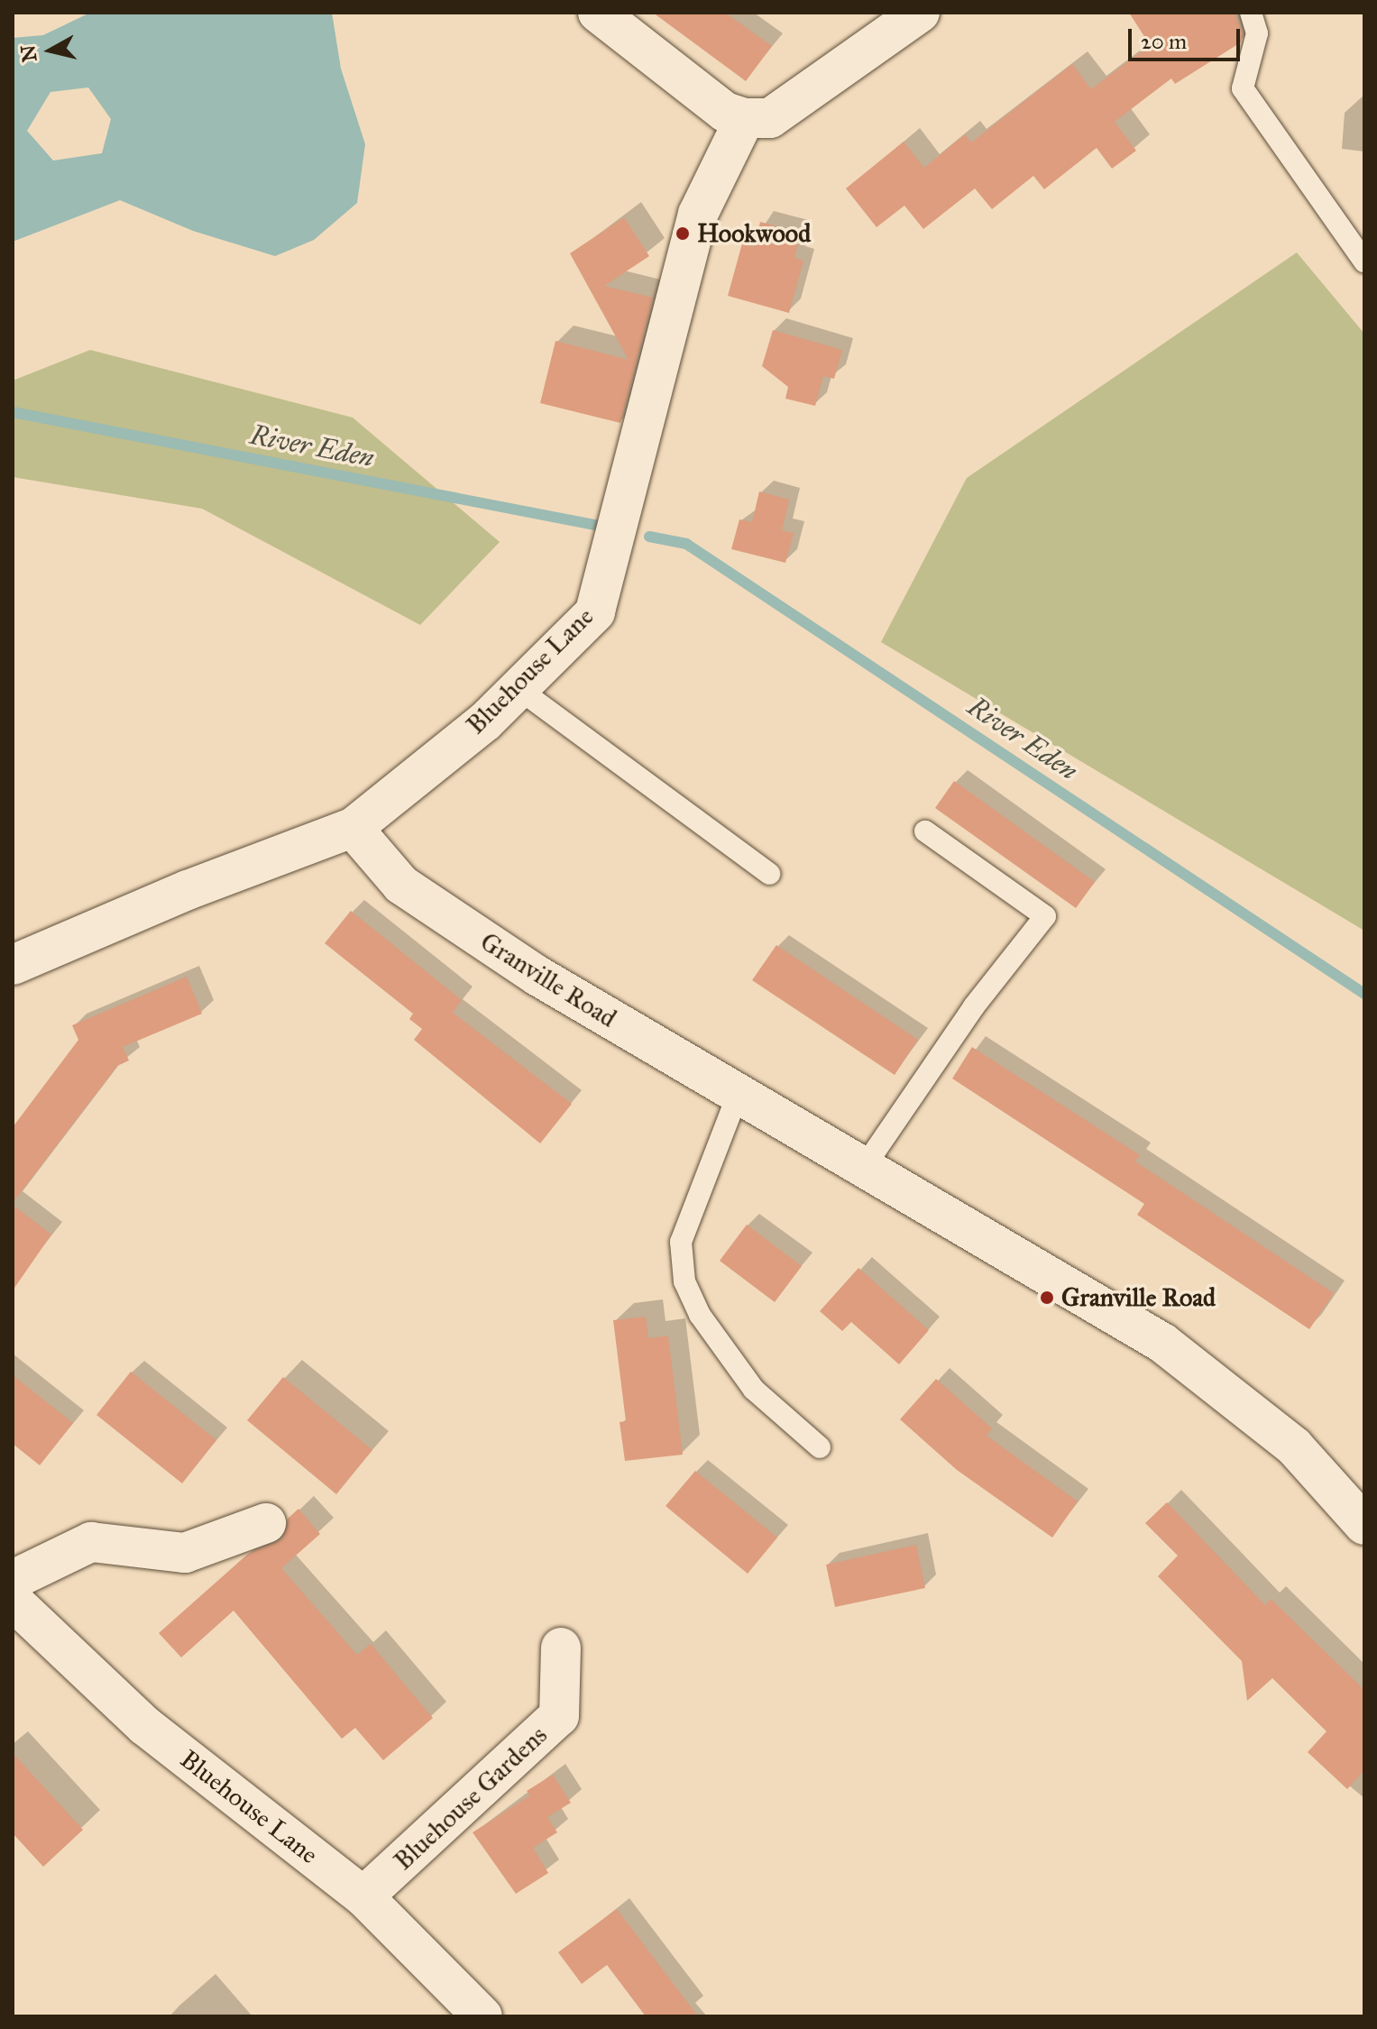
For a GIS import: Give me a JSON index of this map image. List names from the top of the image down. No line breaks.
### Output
{"streets":{"street":["Bluehouse Lane","Granville Road","Bluehouse Gardens"]},"crossings":[["Bluehouse Lane","Granville Road"],["Bluehouse Lane","Bluehouse Gardens"]],"water":["River Eden"],"places":["Hookwood","Granville Road"],"scale_bar":"20 m","north":"left"}
